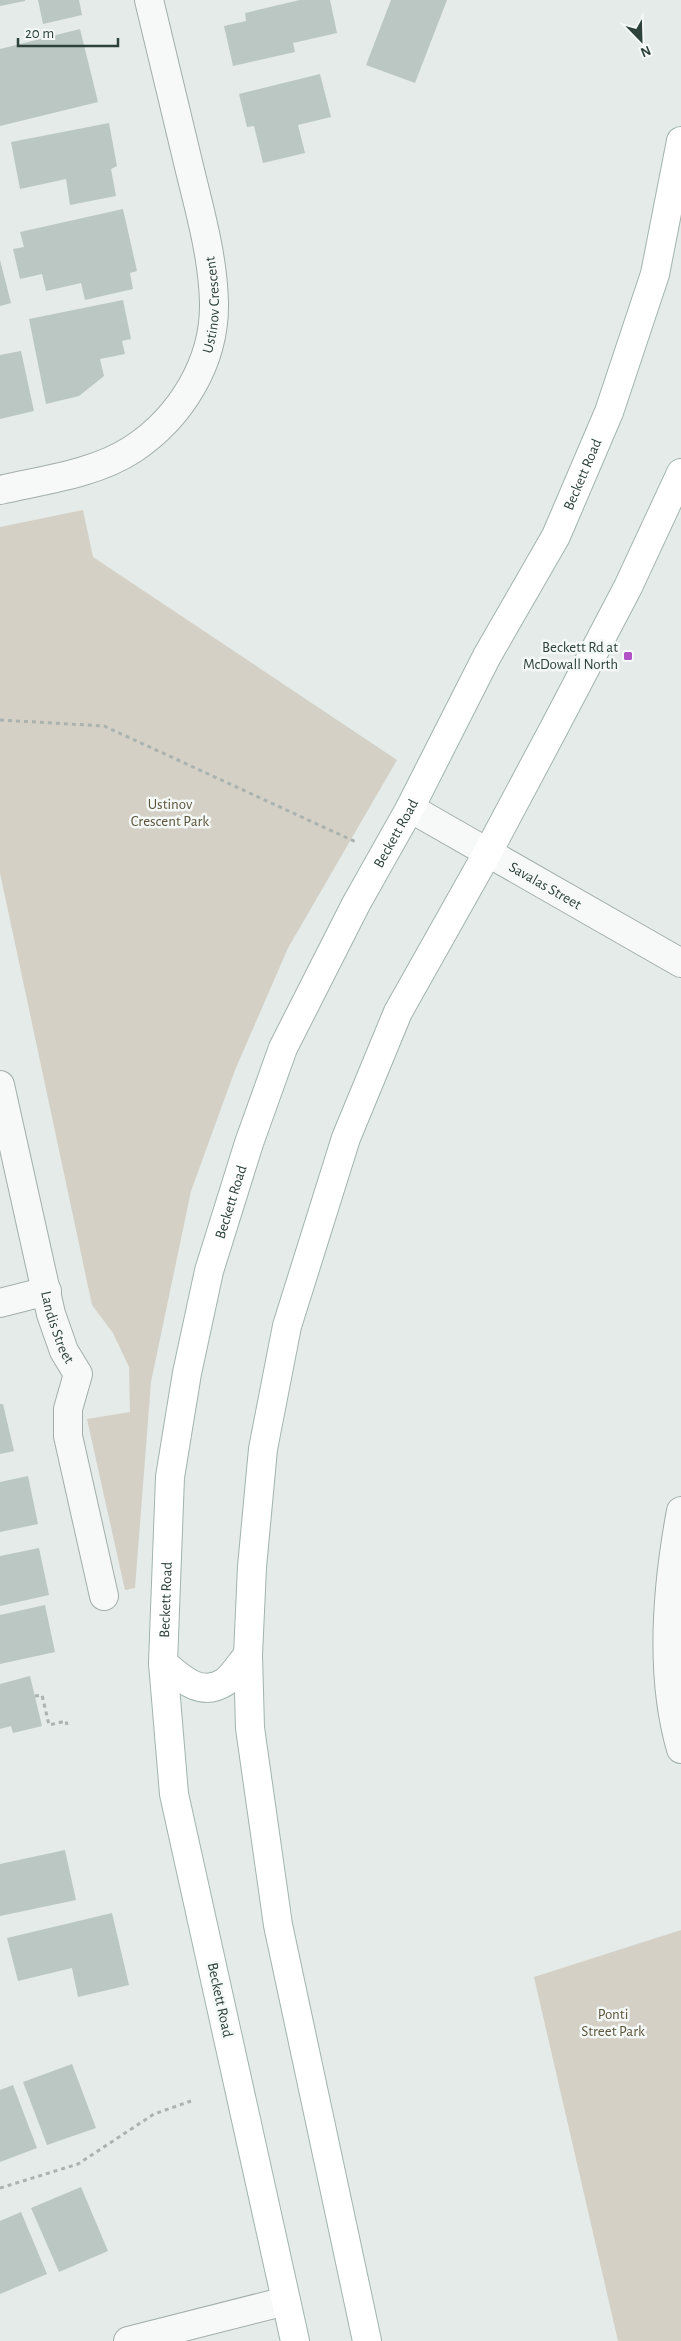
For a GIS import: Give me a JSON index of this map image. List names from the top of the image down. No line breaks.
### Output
{"streets":{"main road":["Beckett Road"],"street":["Ustinov Crescent","Savalas Street","Landis Street"]},"crossings":[["Beckett Road","Savalas Street"]],"parks":["Ustinov Crescent Park","Ponti Street Park"],"places":{"transit":["Beckett Rd at McDowall North"]},"scale_bar":"20 m","north":"bottom right"}
